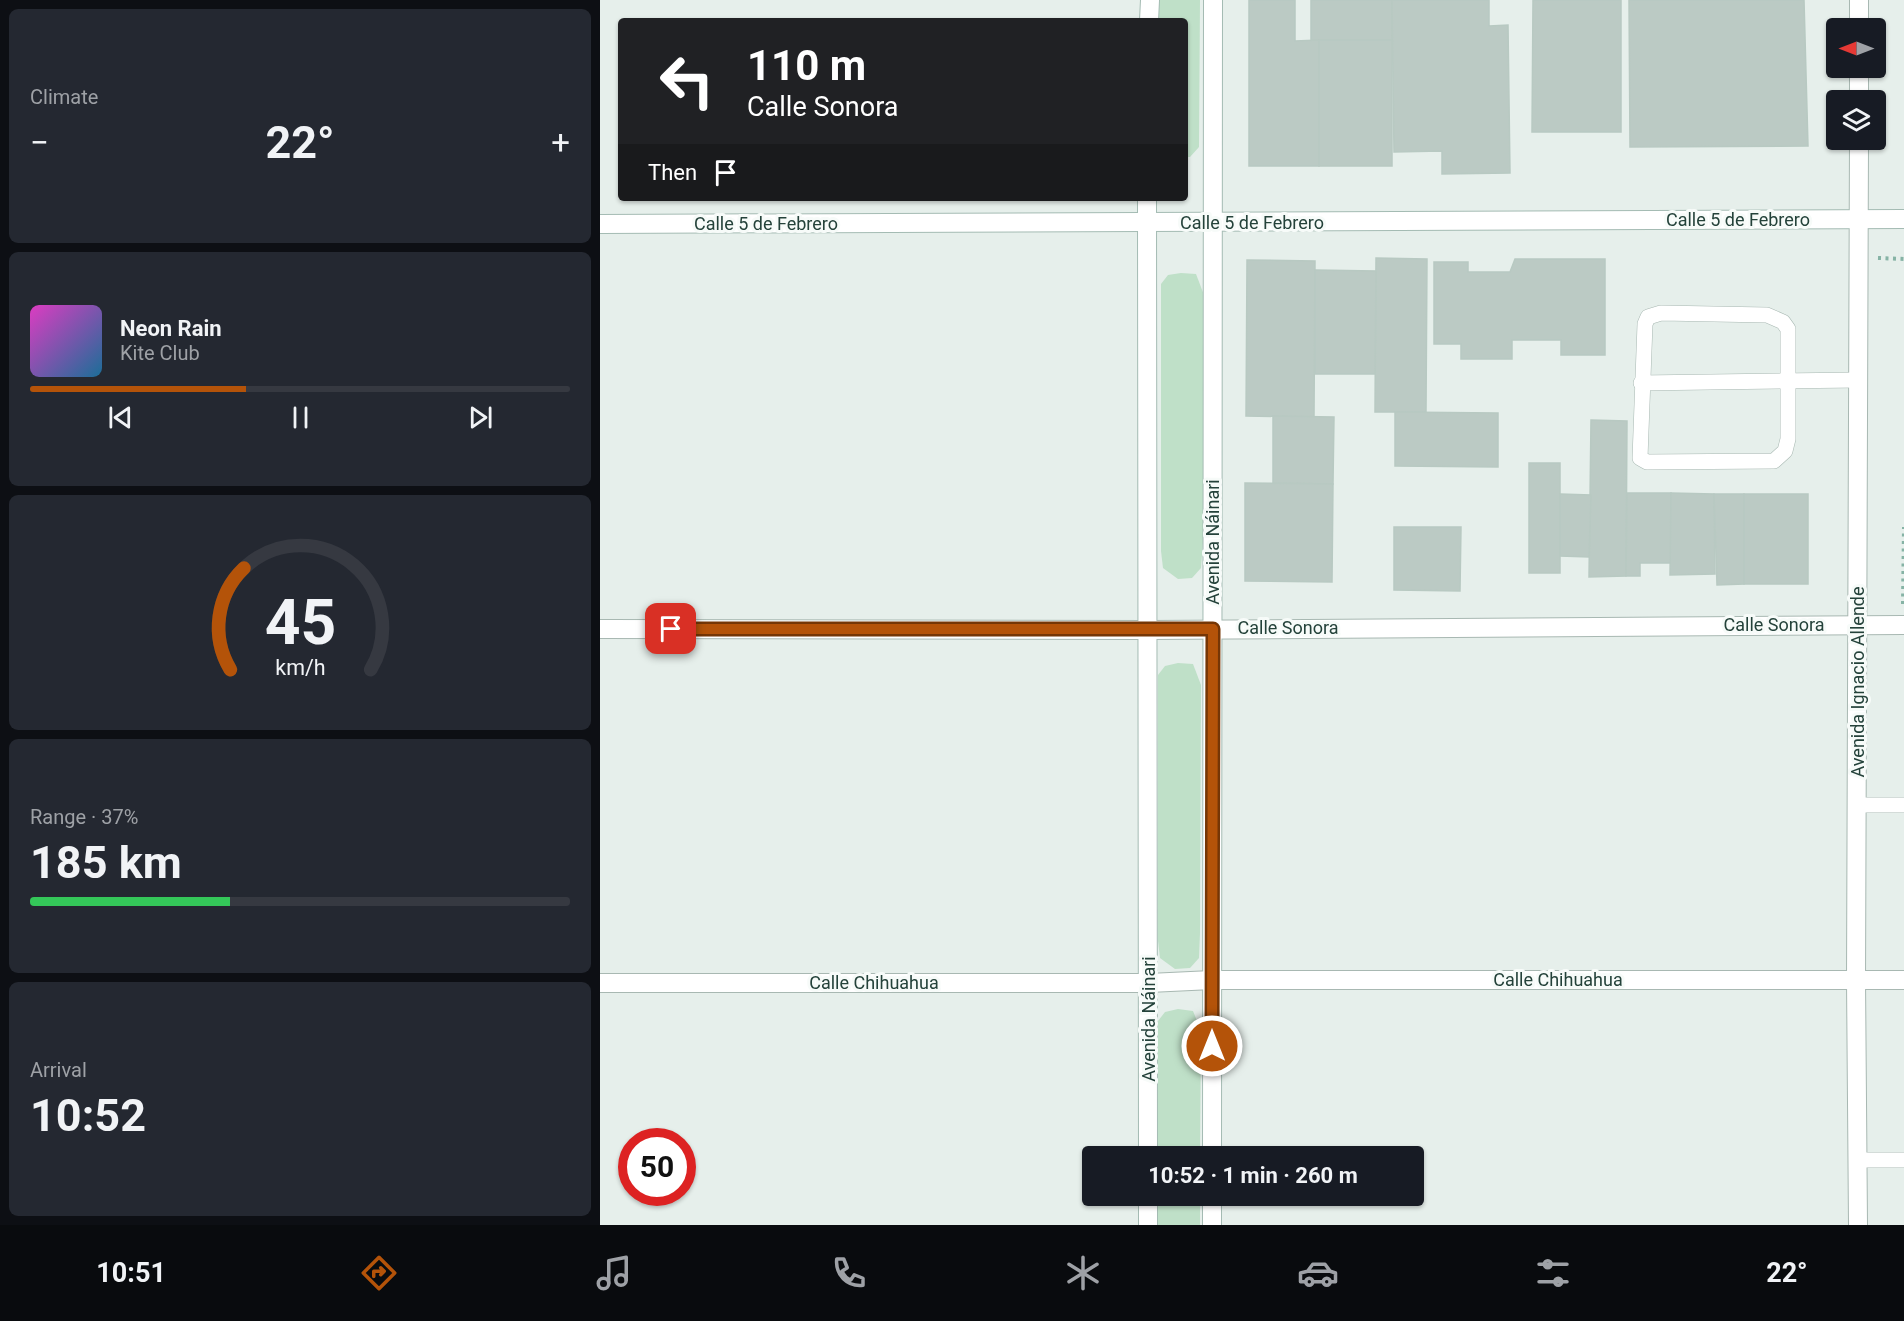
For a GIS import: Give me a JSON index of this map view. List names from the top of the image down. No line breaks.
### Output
{"streets":{"street":["Calle 5 de Febrero","Avenida Náinari","Calle Sonora","Avenida Ignacio Allende","Calle Chihuahua"]},"crossings":[["Calle 5 de Febrero","Avenida Náinari"],["Calle 5 de Febrero","Avenida Ignacio Allende"],["Avenida Náinari","Calle Sonora"],["Avenida Náinari","Calle Chihuahua"],["Calle Sonora","Avenida Ignacio Allende"],["Avenida Ignacio Allende","Calle Chihuahua"]],"north":"left","page":{"tile":["Climate",["Range · 37%","185 km"],["Arrival","10:52"]],"turn":["110 m","Calle Sonora"],"heat":["−","22°","+"],"then":"Then","song":["Neon Rain","Kite Club"],"limit":"50","trip":"10:52 · 1 min · 260 m","tabs":["10:51","22°"],"gauge":["45","km/h"]}}
